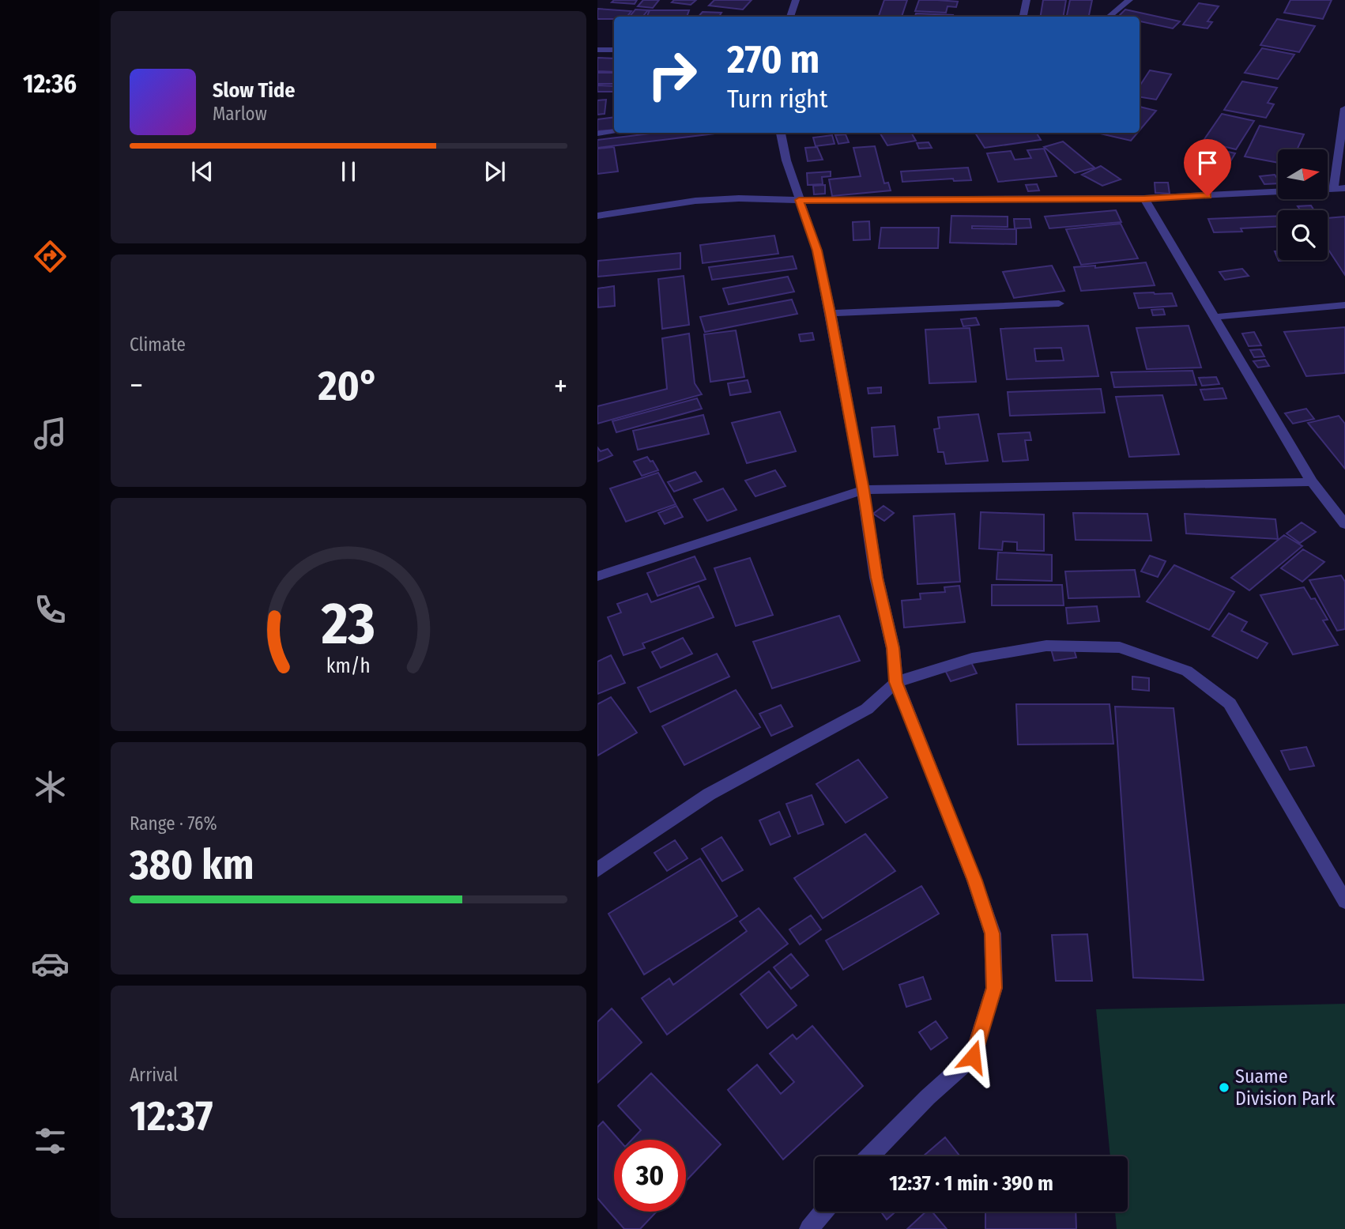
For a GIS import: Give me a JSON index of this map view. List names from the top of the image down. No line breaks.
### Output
{"places":["Suame Division Park"],"north":"right","page":{"tabs":"12:36","turn":["270 m","Turn right"],"song":["Slow Tide","Marlow"],"tile":["Climate",["Range · 76%","380 km"],["Arrival","12:37"]],"heat":["−","20°","+"],"limit":"30","trip":"12:37 · 1 min · 390 m","gauge":["23","km/h"]}}
